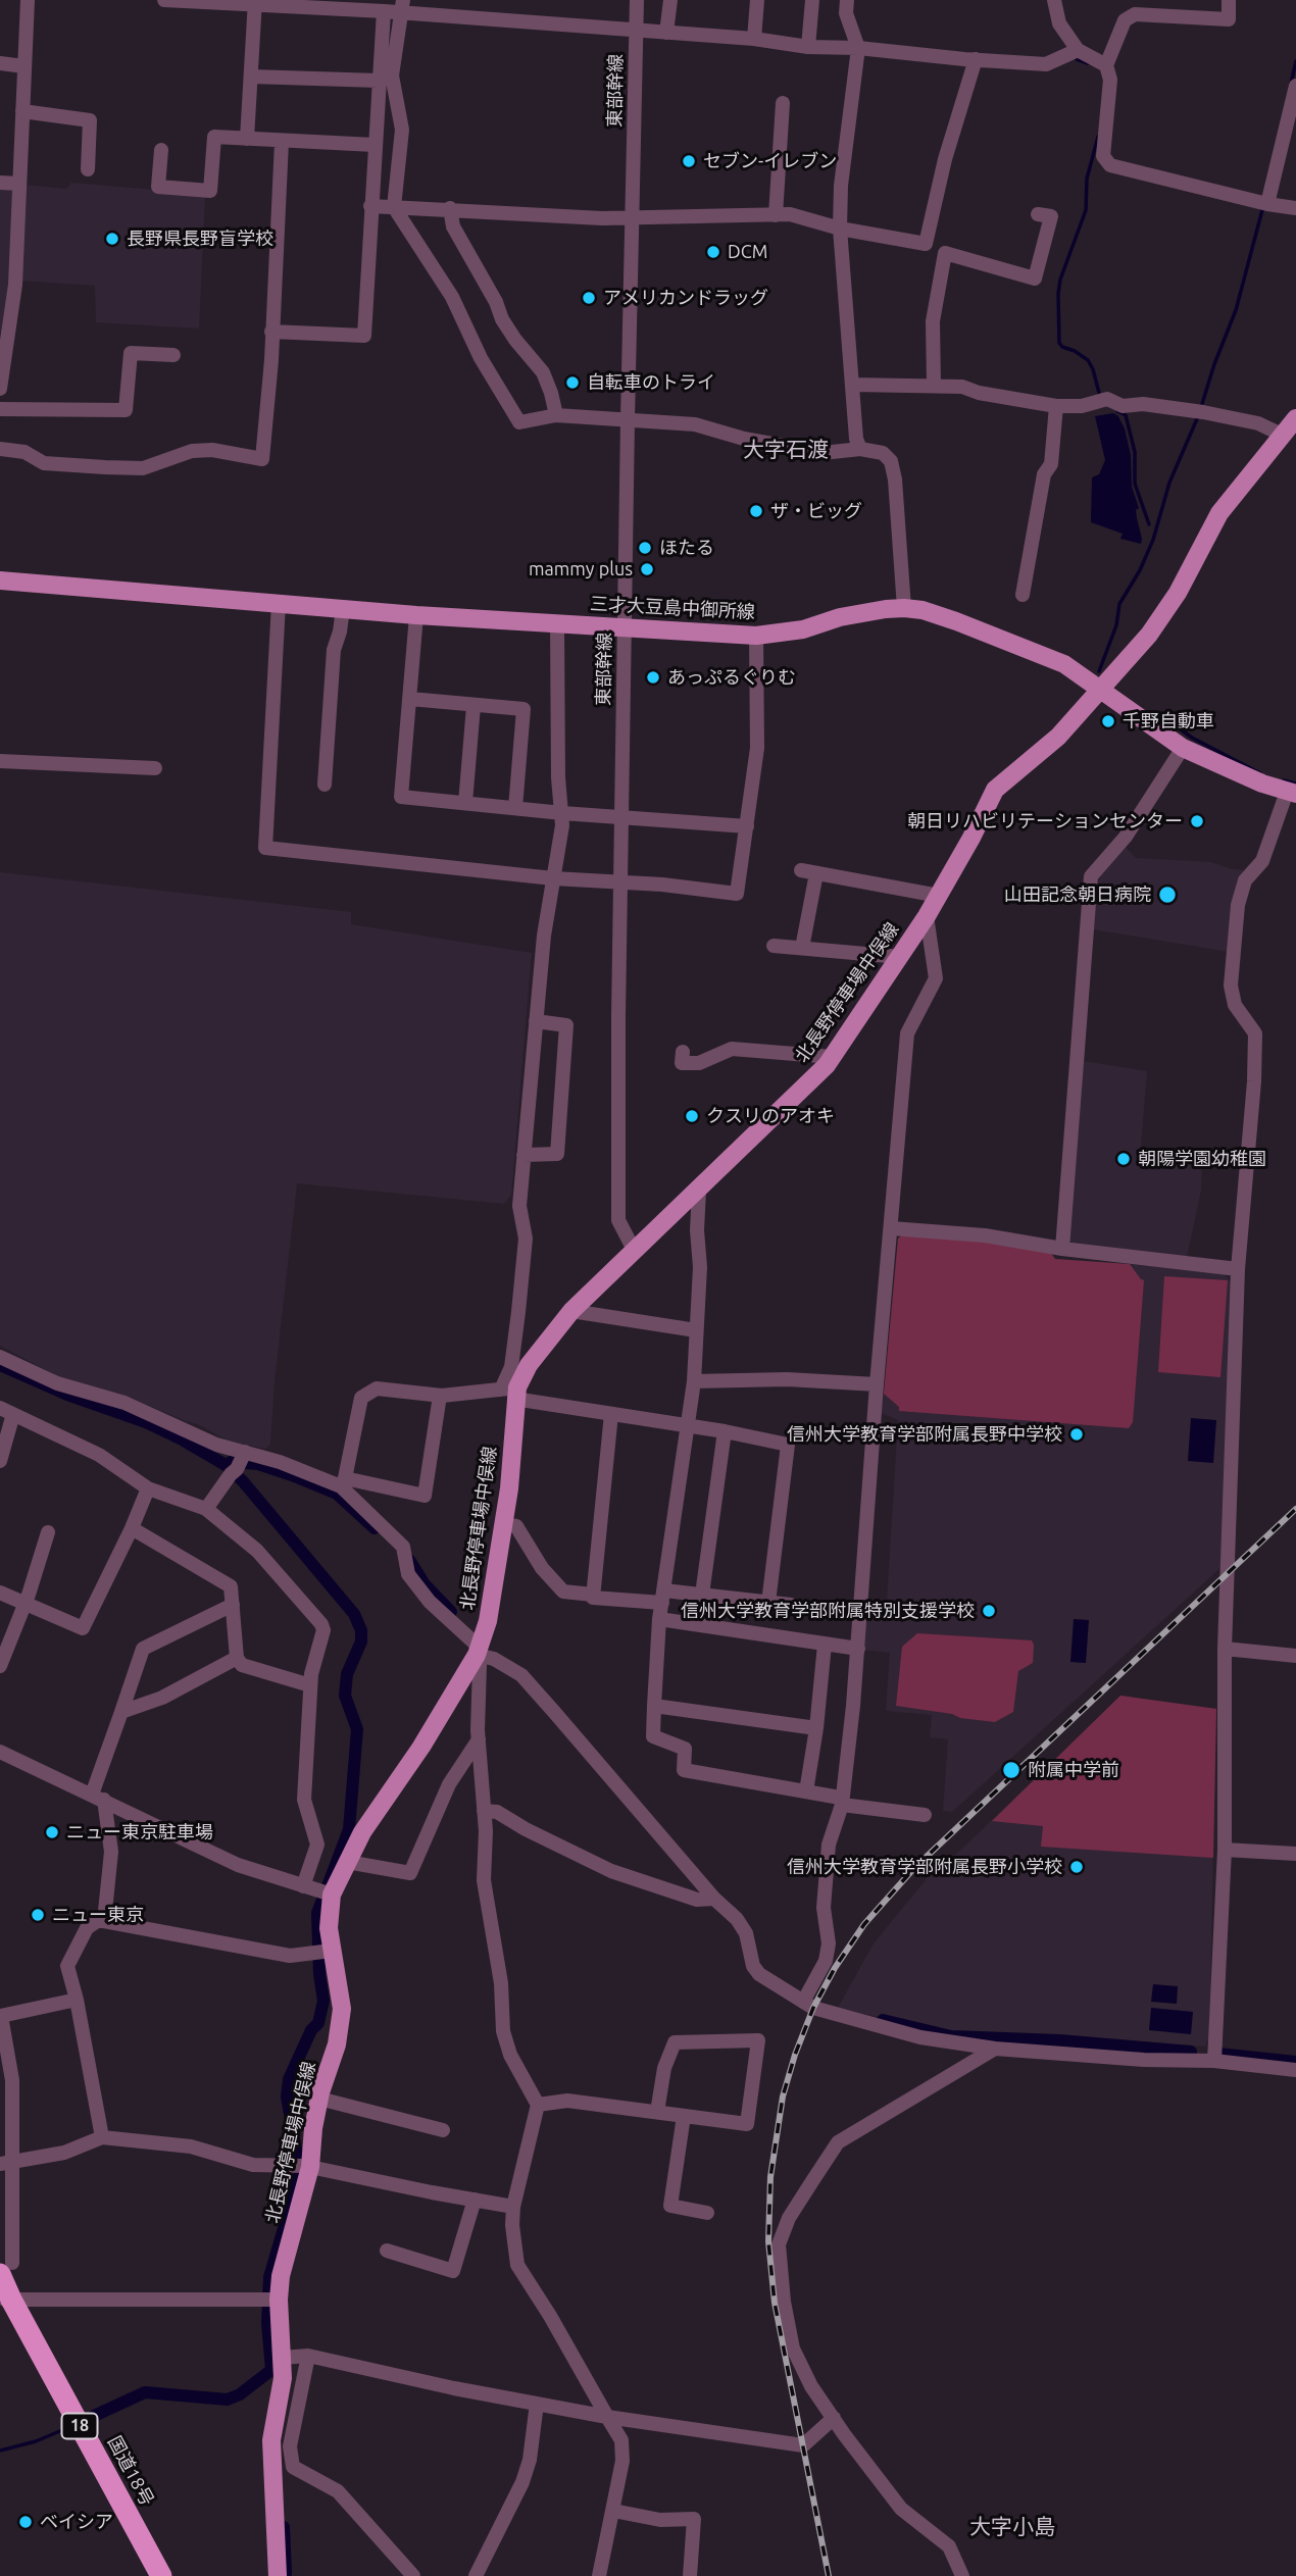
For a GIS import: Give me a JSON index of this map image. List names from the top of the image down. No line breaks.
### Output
{"streets":{"highway":["18","国道18号"],"main road":["三才大豆島中御所線","北長野停車場中俣線"],"street":["東部幹線"]},"crossings":[["東部幹線","三才大豆島中御所線"],["東部幹線","北長野停車場中俣線"],["三才大豆島中御所線","北長野停車場中俣線"]],"districts":["大字石渡","大字小島"],"places":["セブン-イレブン","長野県長野盲学校","DCM","アメリカンドラッグ","自転車のトライ","ザ・ビッグ","ほたる","mammy plus","あっぷるぐりむ","千野自動車","朝日リハビリテーションセンター","山田記念朝日病院","クスリのアオキ","朝陽学園幼稚園","信州大学教育学部附属長野中学校","信州大学教育学部附属特別支援学校","附属中学前","ニュー東京駐車場","信州大学教育学部附属長野小学校","ニュー東京","ベイシア"]}
